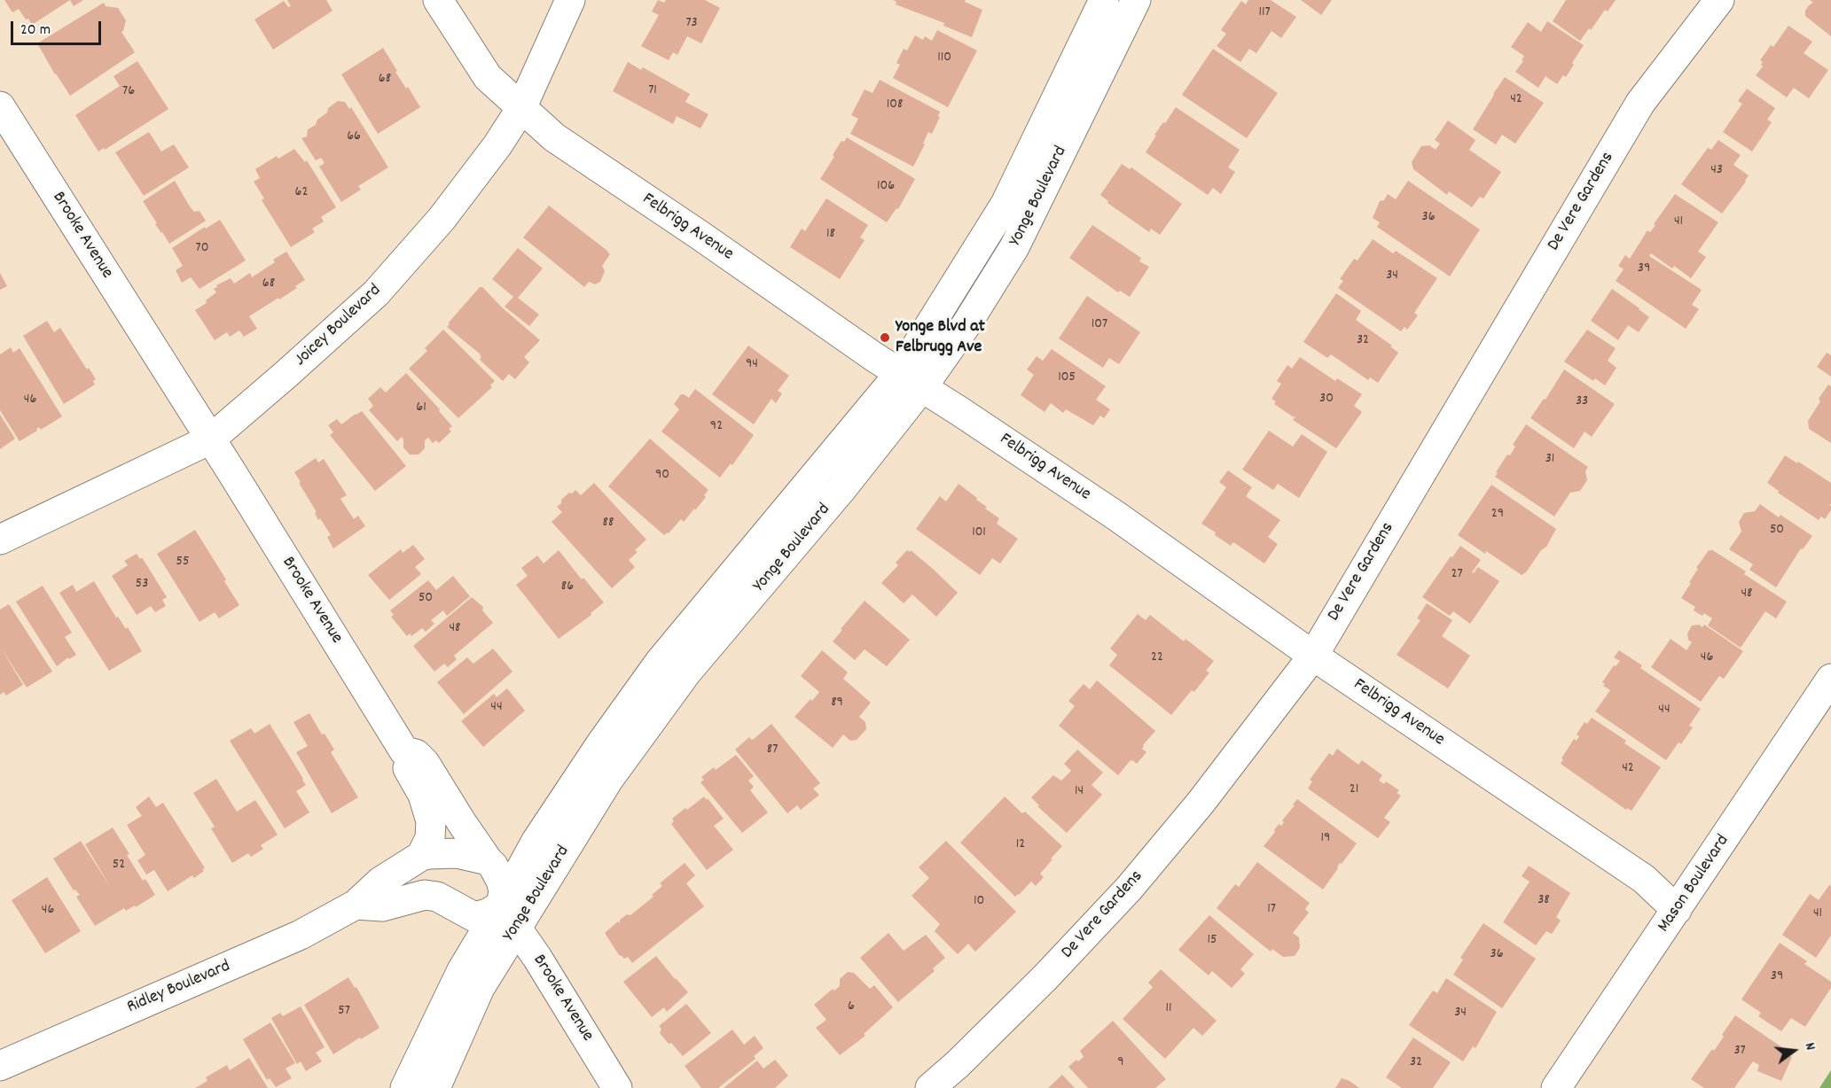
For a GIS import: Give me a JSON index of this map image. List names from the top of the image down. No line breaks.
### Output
{"streets":{"street":["Yonge Boulevard","De Vere Gardens","Felbrigg Avenue","Brooke Avenue","Joicey Boulevard","Mason Boulevard","Ridley Boulevard"]},"crossings":[["Yonge Boulevard","Felbrigg Avenue"],["Yonge Boulevard","Brooke Avenue"],["De Vere Gardens","Felbrigg Avenue"],["Felbrigg Avenue","Joicey Boulevard"],["Felbrigg Avenue","Mason Boulevard"],["Brooke Avenue","Joicey Boulevard"],["Brooke Avenue","Ridley Boulevard"]],"places":["Yonge Blvd at Felbrugg Ave"],"house_numbers":["117","73","110","68","71","76","42","108","66","43","106","62","36","41","18","70","39","34","68","107","32","94","105","30","46","33","61","92","31","90","29","88","50","101","55","27","53","86","48","50","48","22","46","89","44","44","87","42","21","14","19","12","52","38","10","17","46","41","15","36","39","6","11","57","34","37","9","32"],"scale_bar":"20 m","north":"right"}
